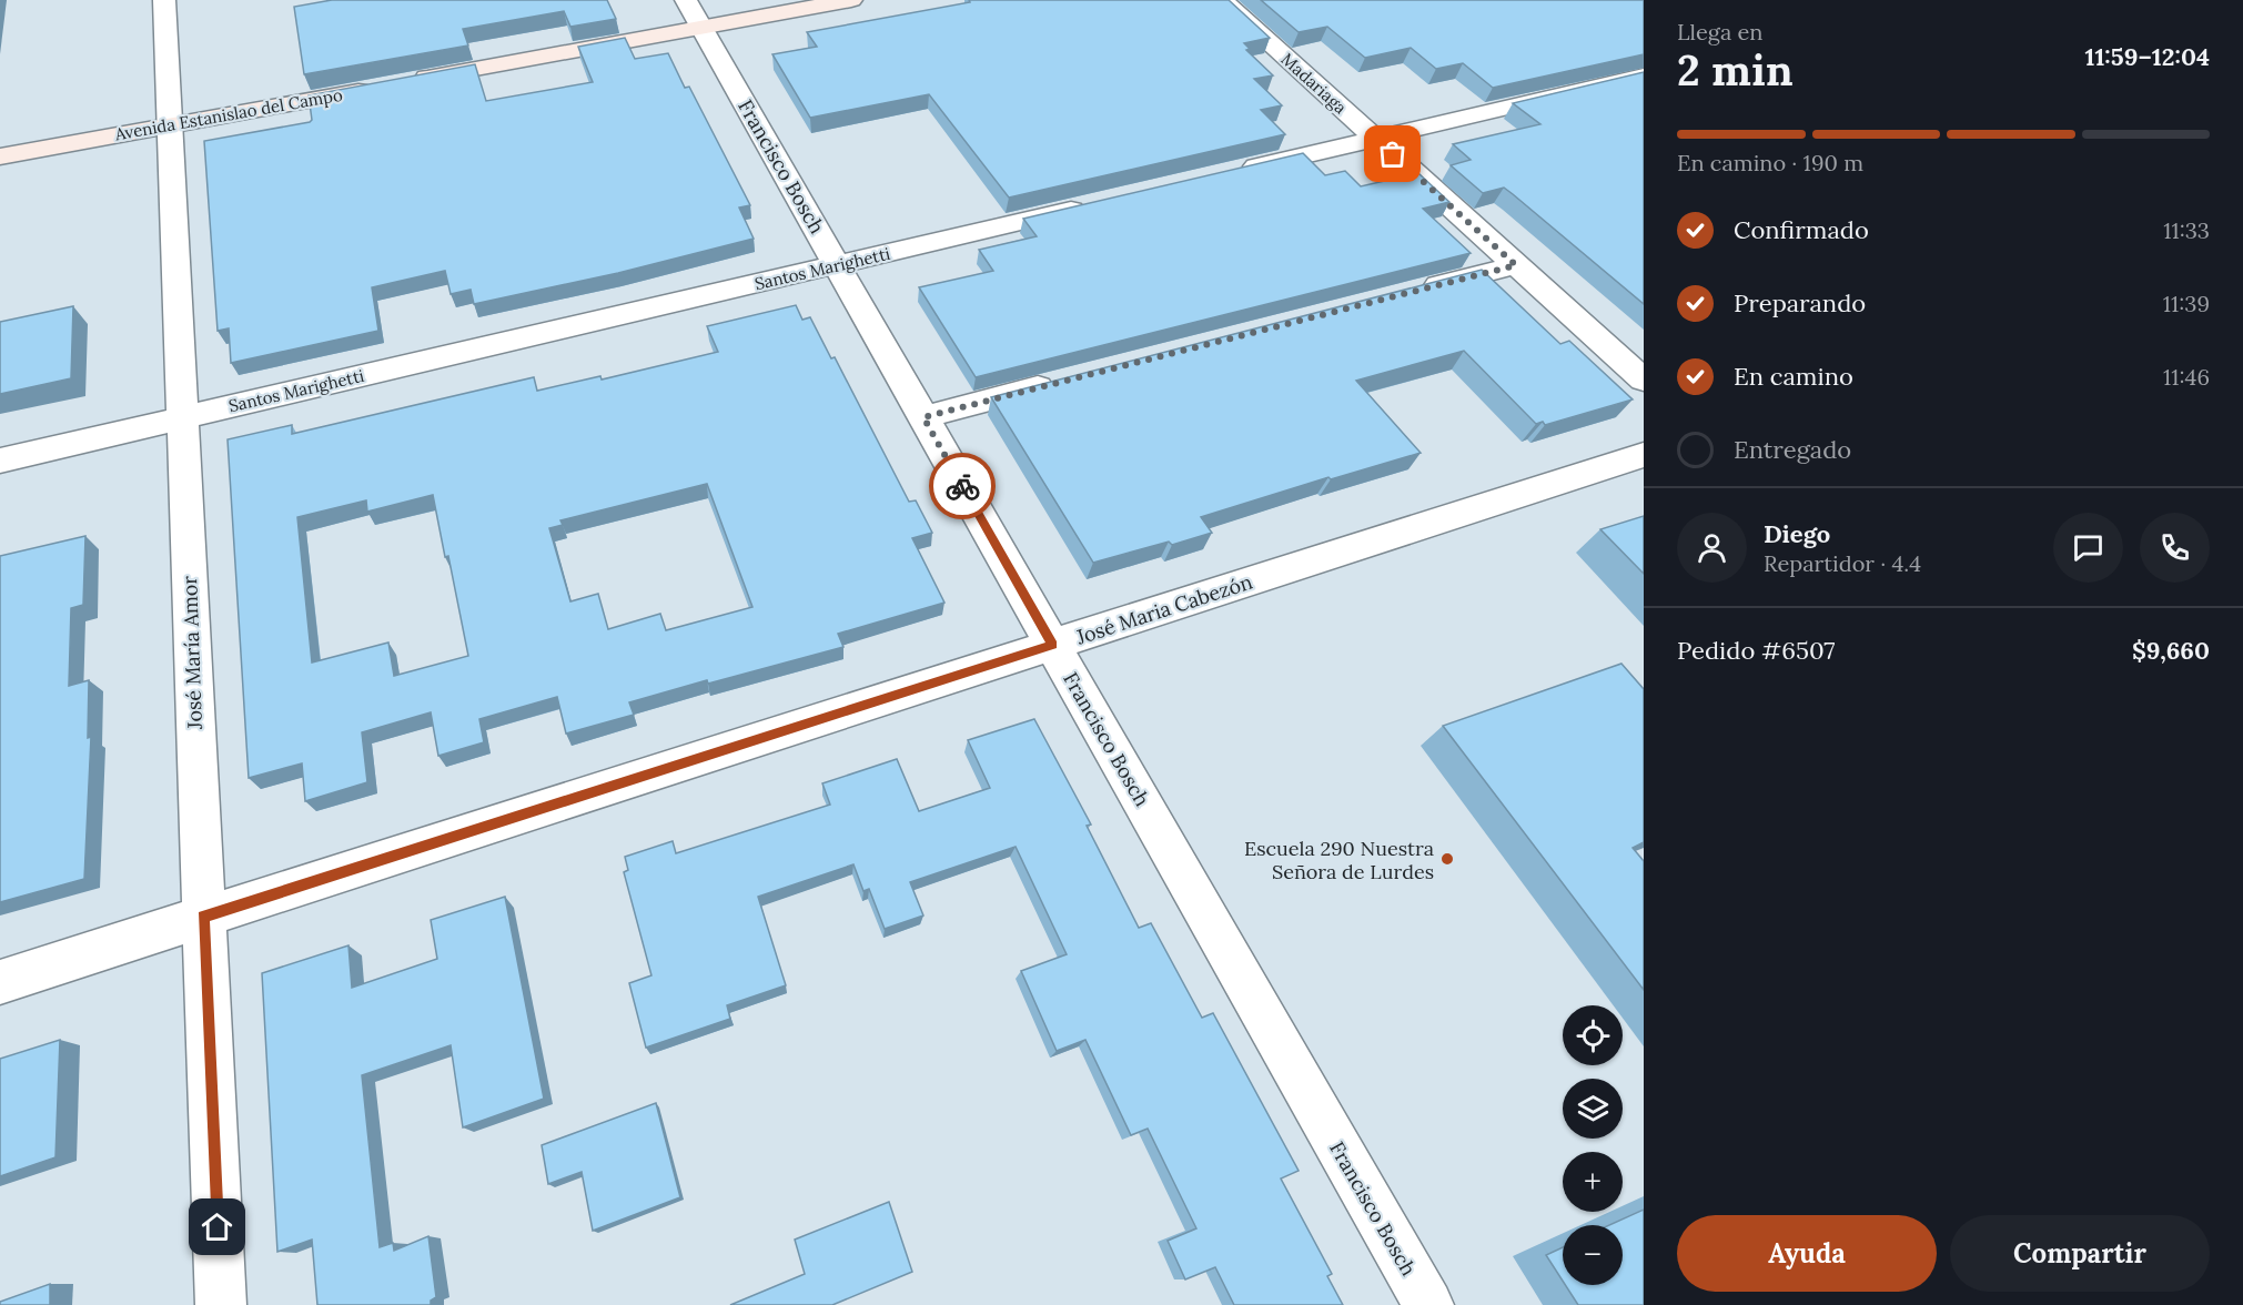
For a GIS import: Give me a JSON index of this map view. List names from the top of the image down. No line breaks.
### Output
{"streets":{"main road":["Avenida Estanislao del Campo"],"street":["Madariaga","Francisco Bosch","Santos Marighetti","José Maria Cabezón","José María Amor"]},"crossings":[["Avenida Estanislao del Campo","José María Amor"],["Francisco Bosch","Santos Marighetti"],["Francisco Bosch","José Maria Cabezón"],["Santos Marighetti","José María Amor"],["José Maria Cabezón","José María Amor"]],"places":["Escuela 290 Nuestra Señora de Lurdes"],"page":{"heading":["2 min","Llega en","11:59–12:04"],"panel":["Diego","Repartidor · 4.4","Pedido #6507","$9,660"],"bar":"En camino · 190 m","list":[["Confirmado","11:33"],["Preparando","11:39"],["En camino","11:46"],"Entregado"],"map_buttons":["+","−"],"buttons":["Ayuda","Compartir"]}}
